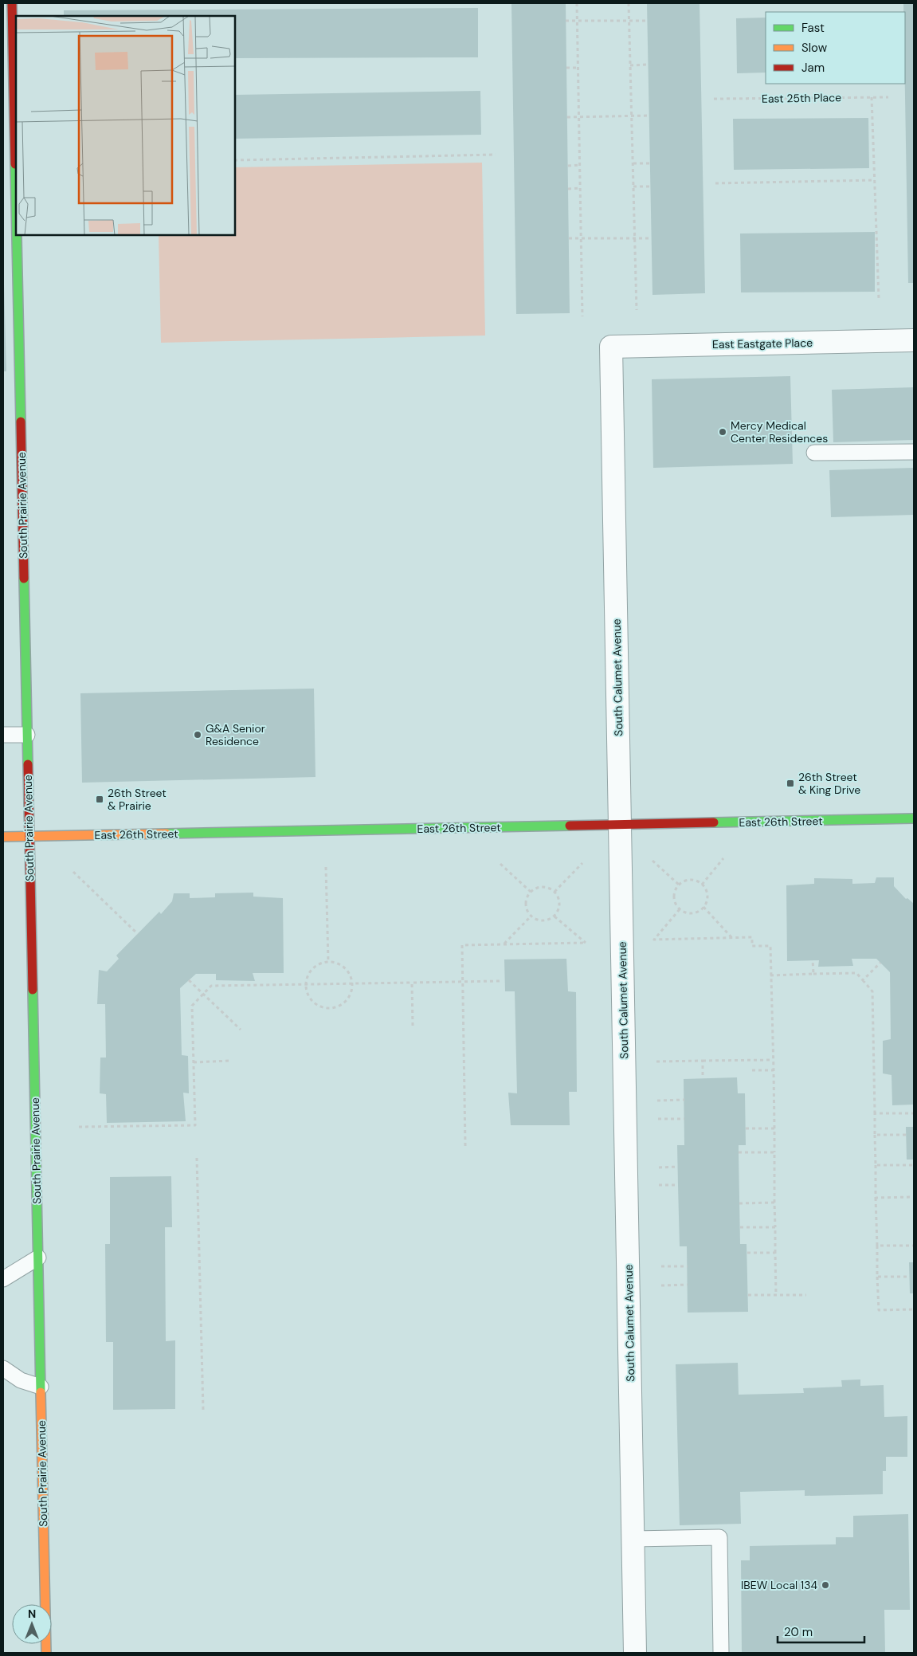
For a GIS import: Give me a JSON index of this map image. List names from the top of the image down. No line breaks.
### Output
{"streets":{"street":["East Eastgate Place","South Prairie Avenue","South Calumet Avenue","East 26th Street"],"path":["East 25th Place"]},"crossings":[["East Eastgate Place","South Calumet Avenue"],["South Prairie Avenue","East 26th Street"],["South Calumet Avenue","East 26th Street"]],"places":{"other":["Mercy Medical Center Residences","G&A Senior Residence","IBEW Local 134"],"transit":["26th Street & King Drive","26th Street & Prairie"]},"legend":["Fast","Slow","Jam"],"scale_bar":"20 m","north":"top"}
